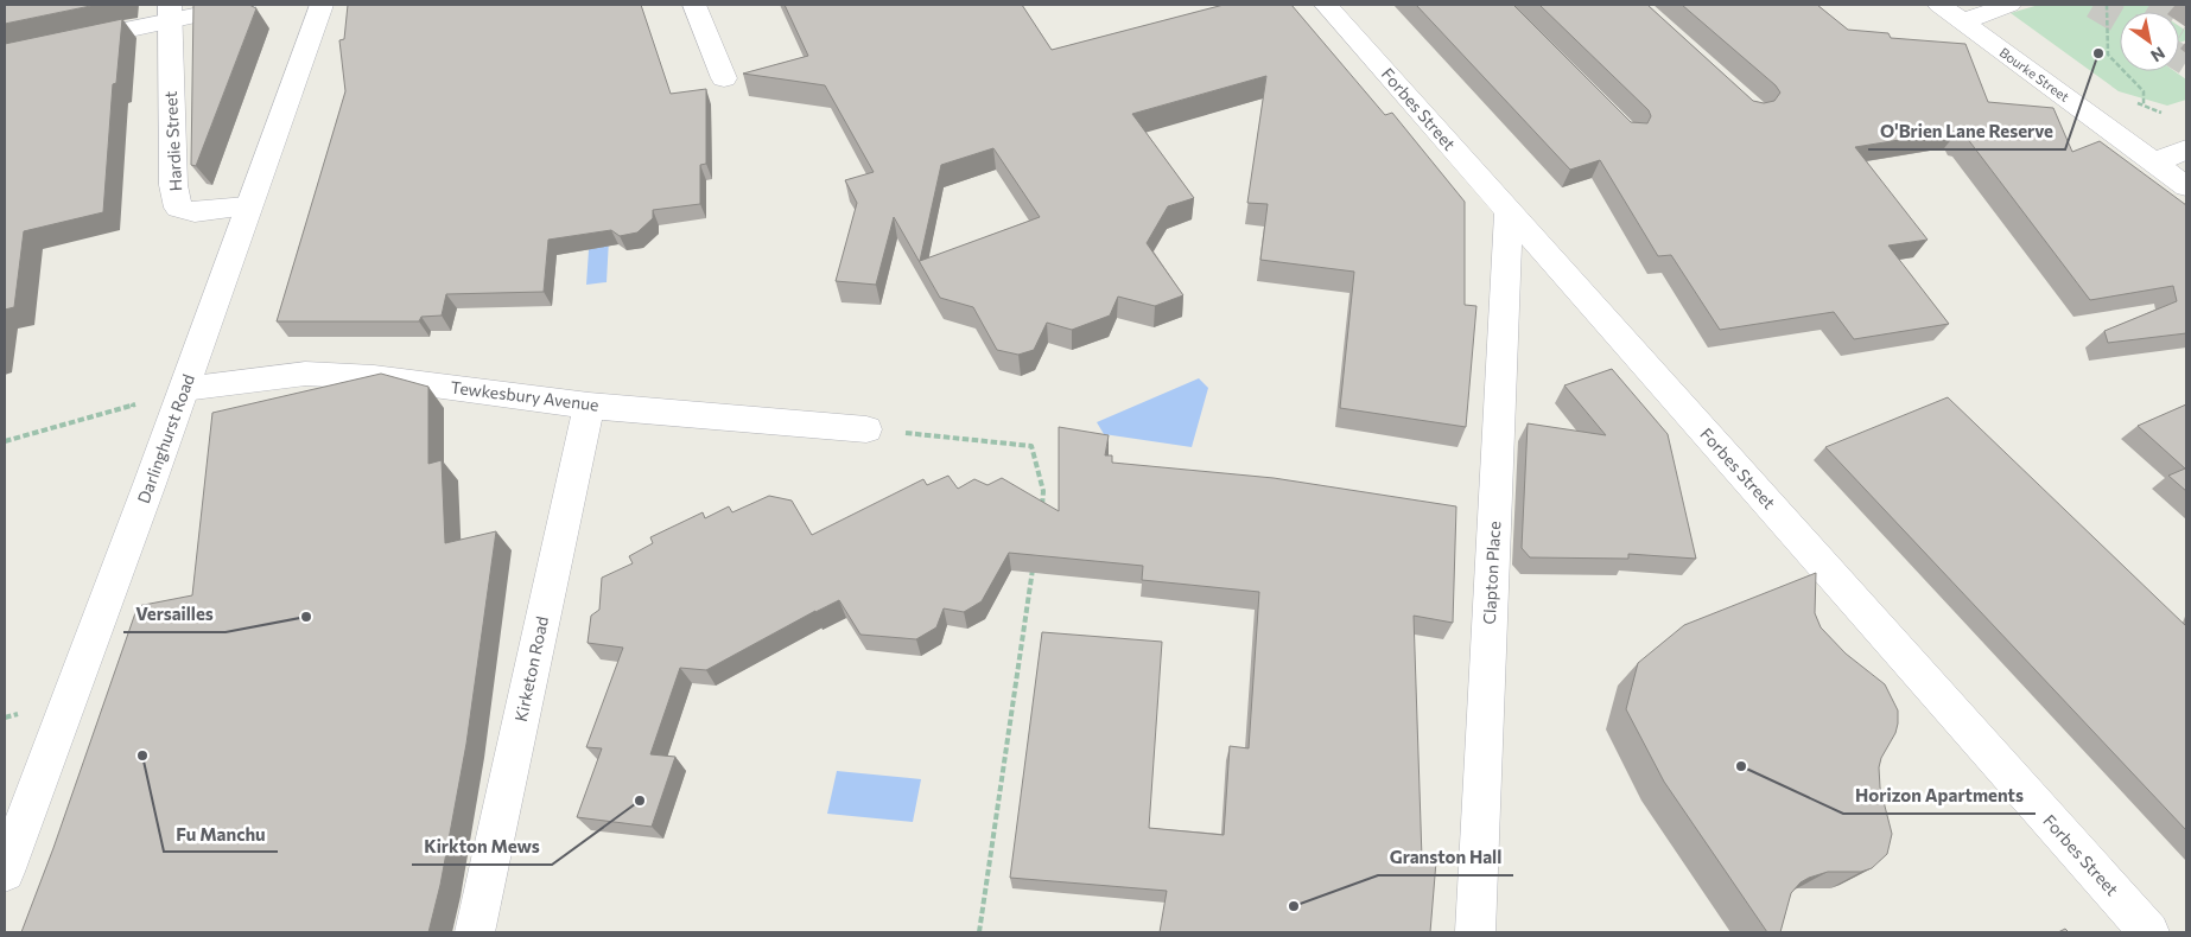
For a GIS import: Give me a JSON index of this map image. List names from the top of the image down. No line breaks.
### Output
{"streets":{"street":["Bourke Street","Forbes Street","Hardie Street","Tewkesbury Avenue","Darlinghurst Road","Clapton Place","Kirketon Road"]},"crossings":[["Forbes Street","Clapton Place"],["Hardie Street","Darlinghurst Road"],["Tewkesbury Avenue","Darlinghurst Road"],["Tewkesbury Avenue","Kirketon Road"]],"places":["O'Brien Lane Reserve","Versailles","Fu Manchu","Horizon Apartments","Kirkton Mews","Granston Hall"],"north":"bottom right"}
